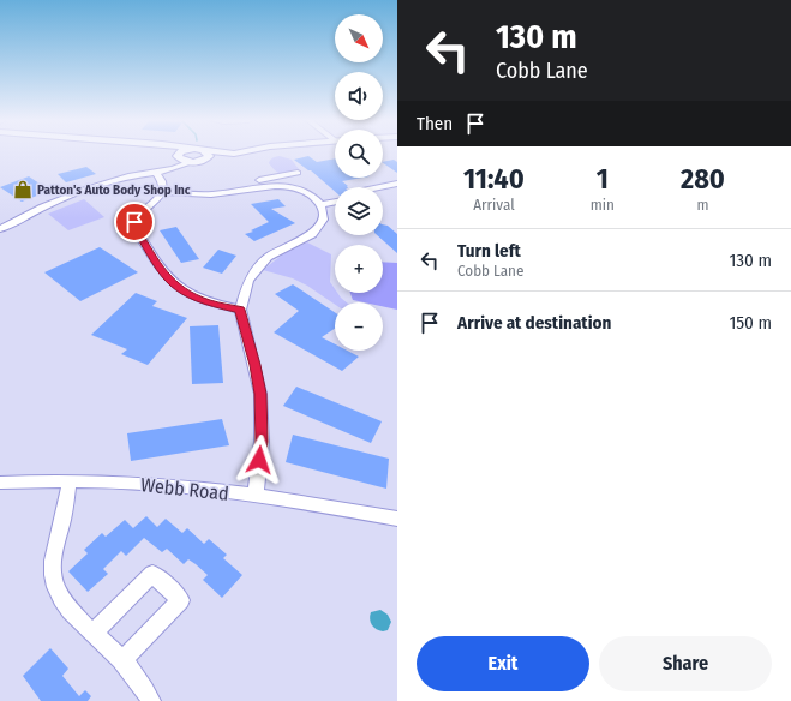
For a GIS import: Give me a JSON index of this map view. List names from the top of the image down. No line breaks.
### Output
{"streets":{"street":["Webb Road"]},"places":{"shop":["Patton's Auto Body Shop Inc"]},"north":"bottom right","page":{"turn":["130 m","Cobb Lane"],"map_buttons":["+","−"],"then":"Then","eta":["11:40","Arrival","1","min","280","m"],"list":[{"name":"Turn left","note":"Cobb Lane","value":"130 m"},{"name":"Arrive at destination","value":"150 m"}],"buttons":["Exit","Share"]}}
